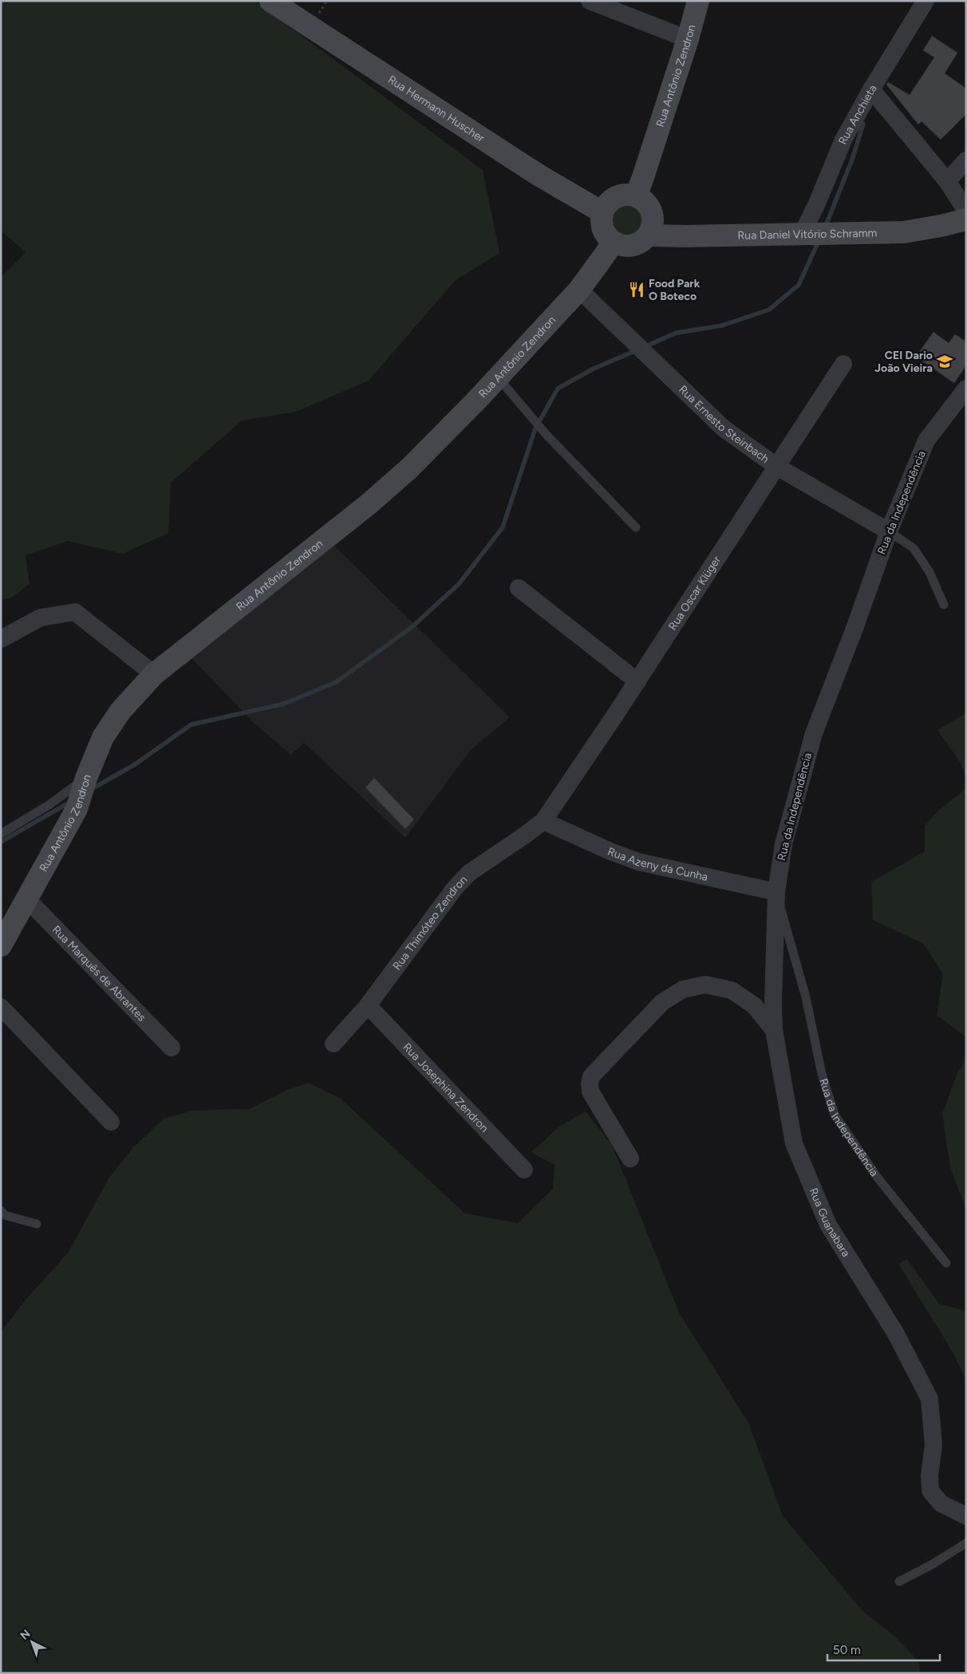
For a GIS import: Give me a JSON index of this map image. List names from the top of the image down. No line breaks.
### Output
{"streets":{"street":["Rua Antônio Zendron","Rua Hermann Huscher","Rua Anchieta","Rua Daniel Vitório Schramm","Rua Ernesto Steinbach","Rua da Independência","Rua Oscar Klüger","Rua Azeny da Cunha","Rua Thimóteo Zendron","Rua Marquês de Abrantes","Rua Josephina Zendron","Rua Guanabara"]},"crossings":[["Rua Antônio Zendron","Rua Hermann Huscher"],["Rua Antônio Zendron","Rua Daniel Vitório Schramm"],["Rua Antônio Zendron","Rua Ernesto Steinbach"],["Rua Antônio Zendron","Rua Marquês de Abrantes"],["Rua Hermann Huscher","Rua Daniel Vitório Schramm"],["Rua Anchieta","Rua Daniel Vitório Schramm"],["Rua Ernesto Steinbach","Rua da Independência"],["Rua Ernesto Steinbach","Rua Oscar Klüger"],["Rua da Independência","Rua Azeny da Cunha"],["Rua da Independência","Rua Guanabara"],["Rua Oscar Klüger","Rua Azeny da Cunha"],["Rua Oscar Klüger","Rua Thimóteo Zendron"],["Rua Azeny da Cunha","Rua Thimóteo Zendron"],["Rua Azeny da Cunha","Rua Guanabara"],["Rua Thimóteo Zendron","Rua Josephina Zendron"]],"places":{"restaurant":["Food Park O Boteco"],"school or university":["CEI Dario João Vieira"]},"scale_bar":"50 m","north":"top left"}
